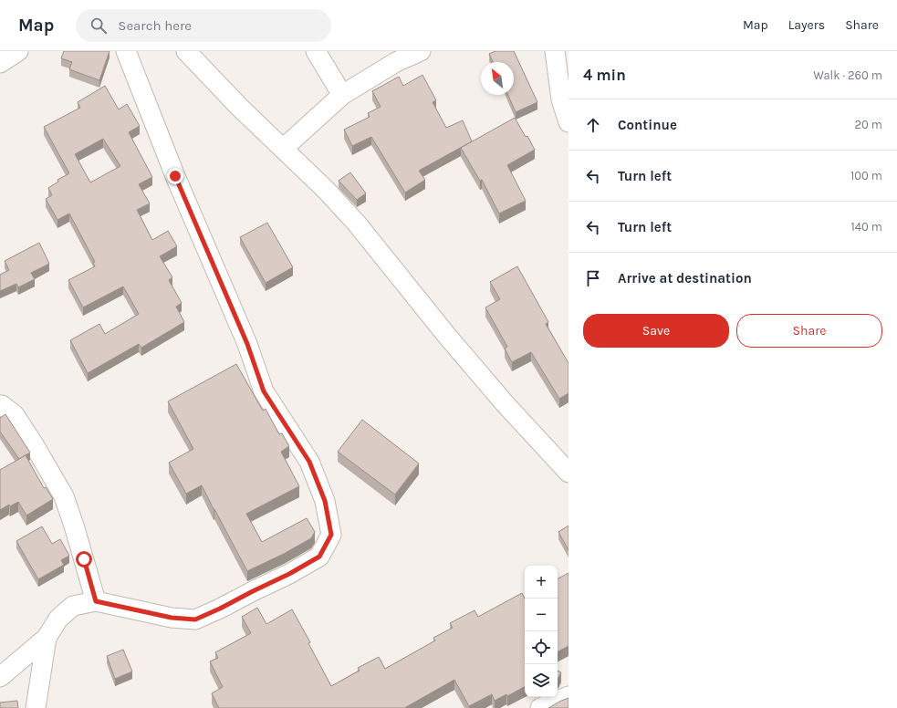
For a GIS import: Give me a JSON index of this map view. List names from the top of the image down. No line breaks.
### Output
{"north":"top left","page":{"header":"Map","search":"Search here","nav":["Map","Layers","Share"],"heading":["4 min","Walk · 260 m"],"list":[["Continue","20 m"],["Turn left","100 m"],["Turn left","140 m"],"Arrive at destination"],"buttons":["Save","Share"],"map_buttons":["+","−"]}}
